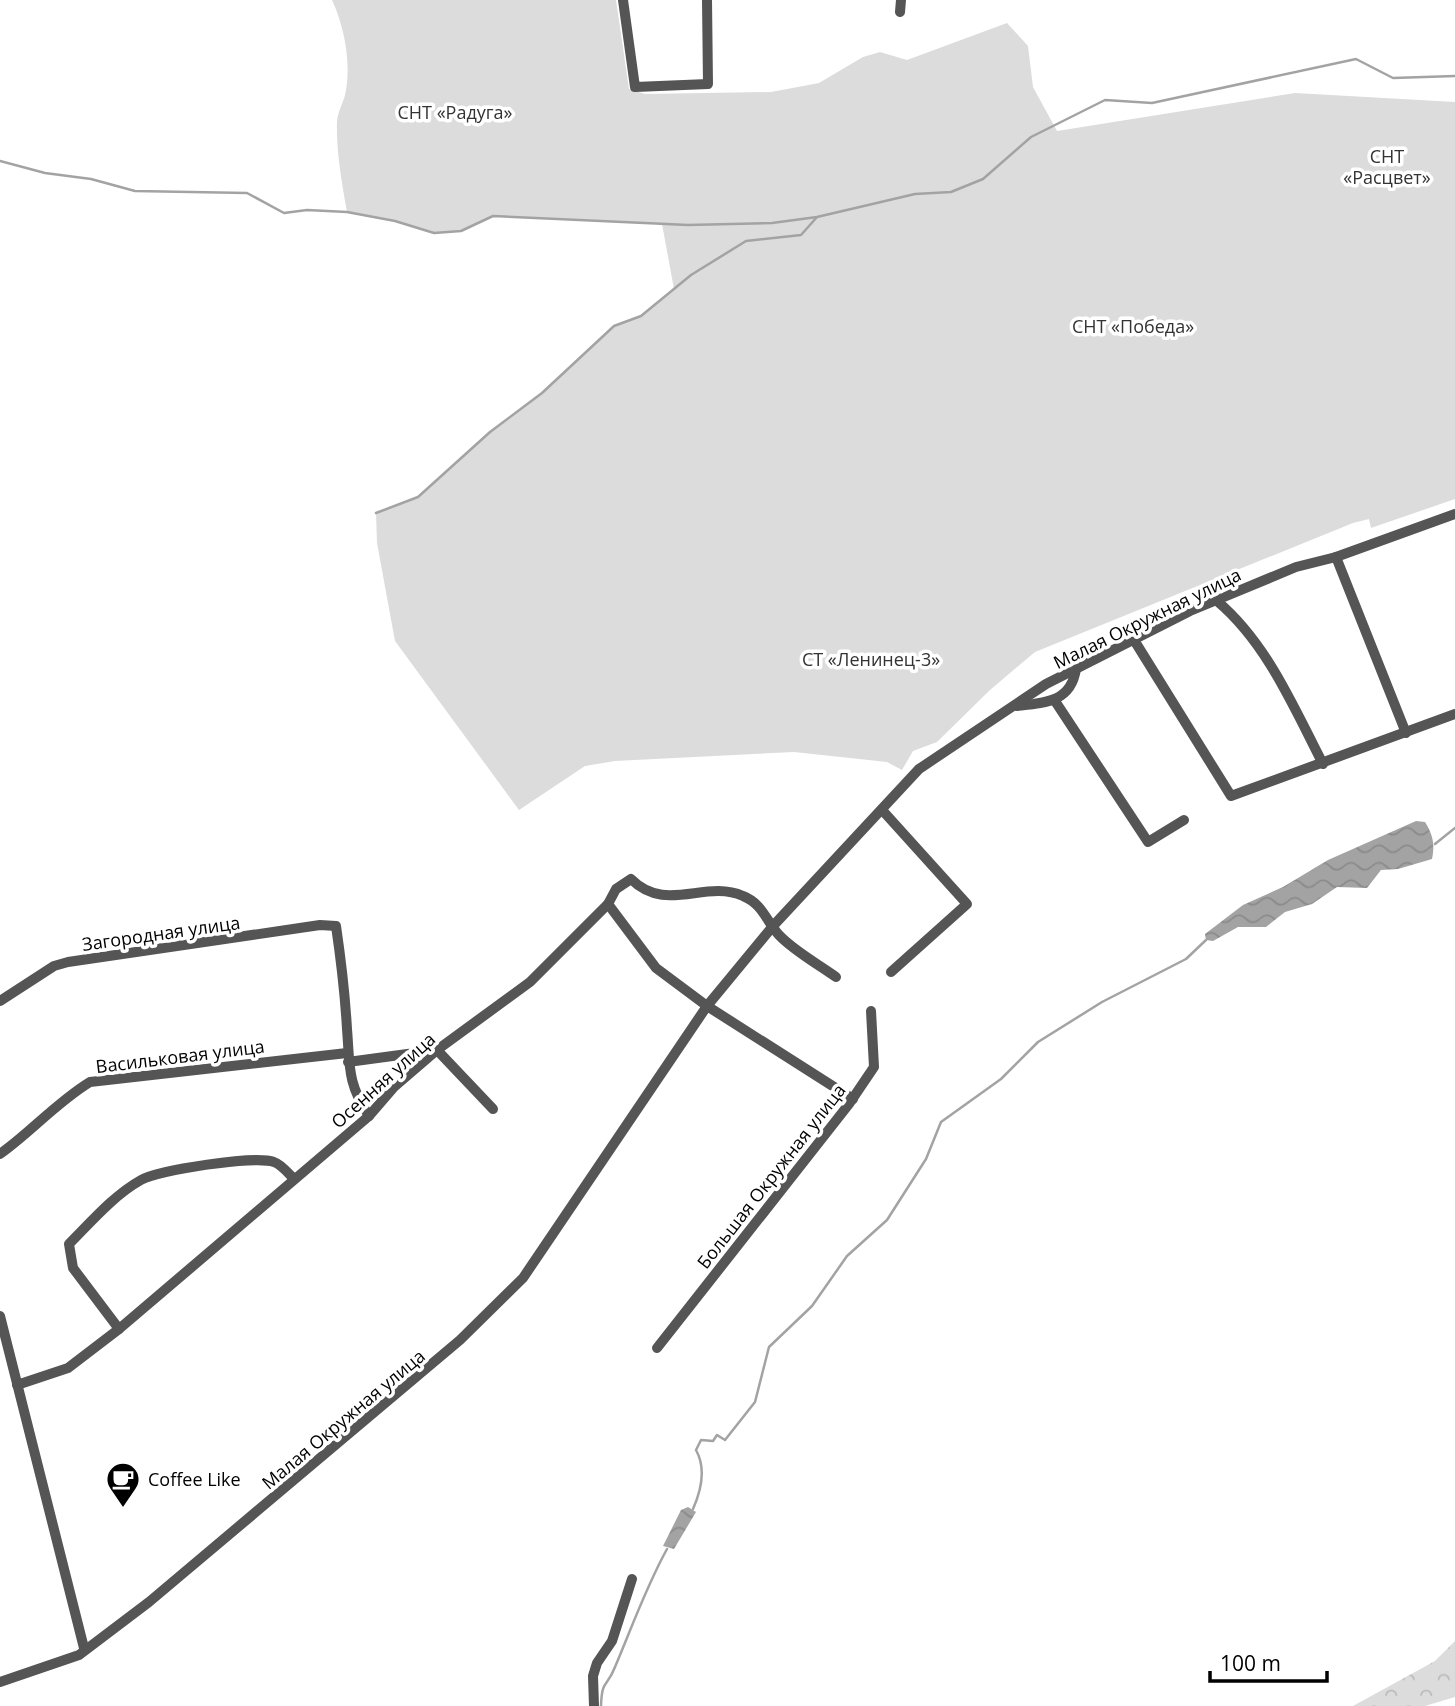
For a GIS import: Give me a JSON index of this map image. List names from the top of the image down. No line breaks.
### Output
{"streets":{"street":["Малая Окружная улица","Загородная улица","Васильковая улица","Осенняя улица","Большая Окружная улица"]},"crossings":[["Малая Окружная улица","Осенняя улица"],["Загородная улица","Васильковая улица"],["Васильковая улица","Осенняя улица"]],"parks":["СНТ «Радуга»","СНТ «Расцвет»","СНТ «Победа»","СТ «Ленинец-3»"],"places":{"cafe":["Coffee Like"]},"scale_bar":"100 m"}
